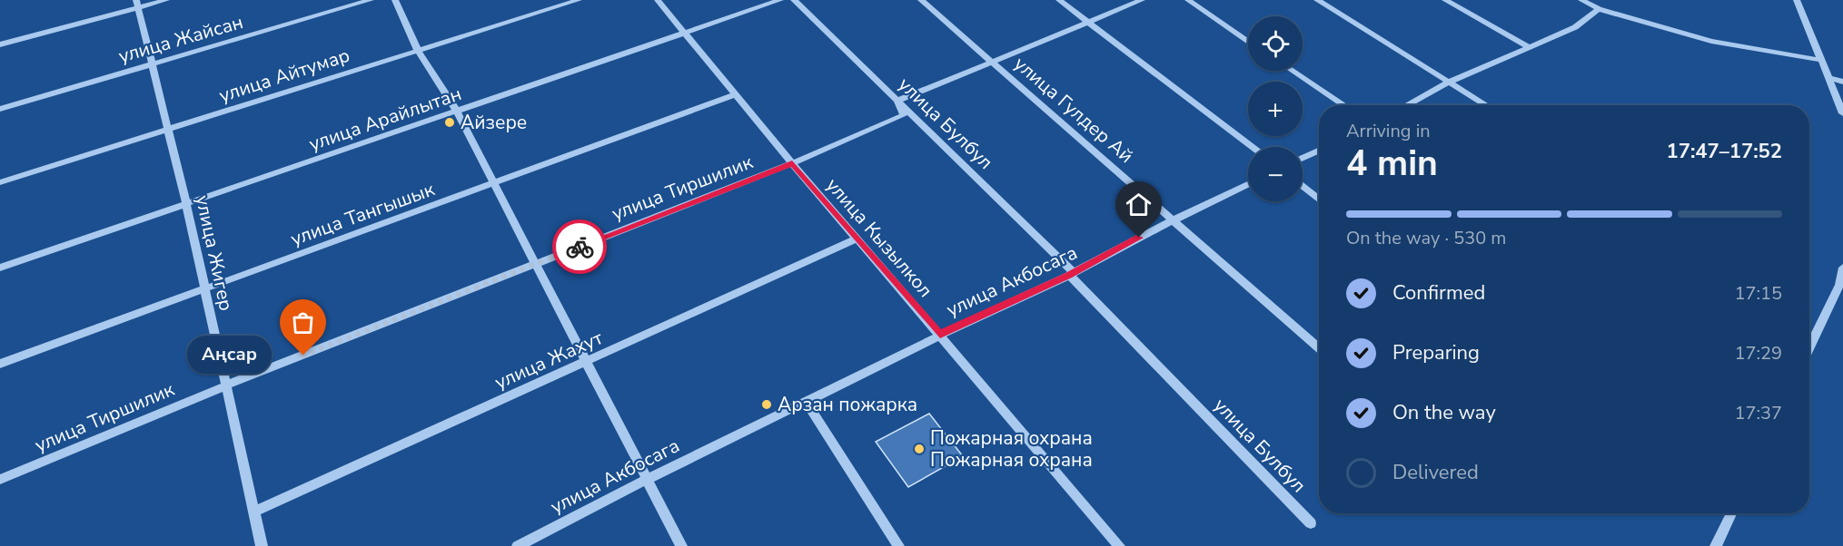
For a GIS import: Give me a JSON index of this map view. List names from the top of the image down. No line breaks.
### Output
{"streets":{"street":["улица Жайсан","улица Айтумар","улица Гулдер Ай","улица Арайлытан","улица Булбул","улица Тиршилик","улица Тангышык","улица Кызылкол","улица Жигер","улица Акбосага","улица Жахут"]},"crossings":[["улица Жайсан","улица Жигер"],["улица Айтумар","улица Жигер"],["улица Гулдер Ай","улица Акбосага"],["улица Арайлытан","улица Кызылкол"],["улица Арайлытан","улица Жигер"],["улица Булбул","улица Тиршилик"],["улица Булбул","улица Акбосага"],["улица Тиршилик","улица Кызылкол"],["улица Тиршилик","улица Жигер"],["улица Тангышык","улица Кызылкол"],["улица Тангышык","улица Жигер"],["улица Кызылкол","улица Акбосага"],["улица Кызылкол","улица Жахут"],["улица Жигер","улица Жахут"]],"places":["Айзере","Аңсар","Арзан пожарка","Пожарная охрана Пожарная охрана"],"page":{"map_buttons":["+","−"],"heading":["4 min","Arriving in","17:47–17:52"],"bar":"On the way · 530 m","list":[["Confirmed","17:15"],["Preparing","17:29"],["On the way","17:37"],"Delivered"],"bubble":"Аңсар"}}
